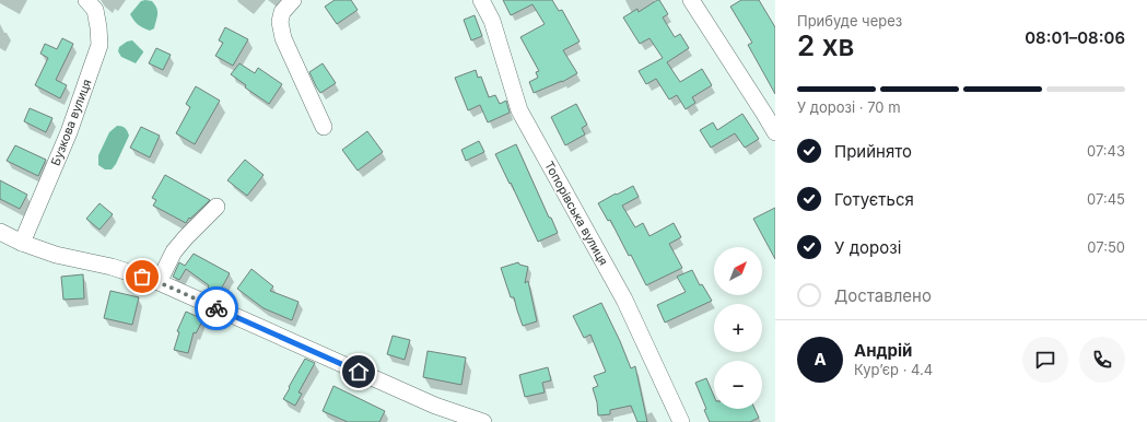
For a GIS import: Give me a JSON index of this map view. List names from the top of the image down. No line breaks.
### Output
{"streets":{"street":["Бузкова вулиця","Топорівська вулиця"]},"north":"top right","page":{"heading":["2 хв","Прибуде через","08:01–08:06"],"panel":["Андрій","Кур’єр · 4.4"],"bar":"У дорозі · 70 m","list":[["Прийнято","07:43"],["Готується","07:45"],["У дорозі","07:50"],"Доставлено"],"map_buttons":["+","−"],"round":"А"}}
